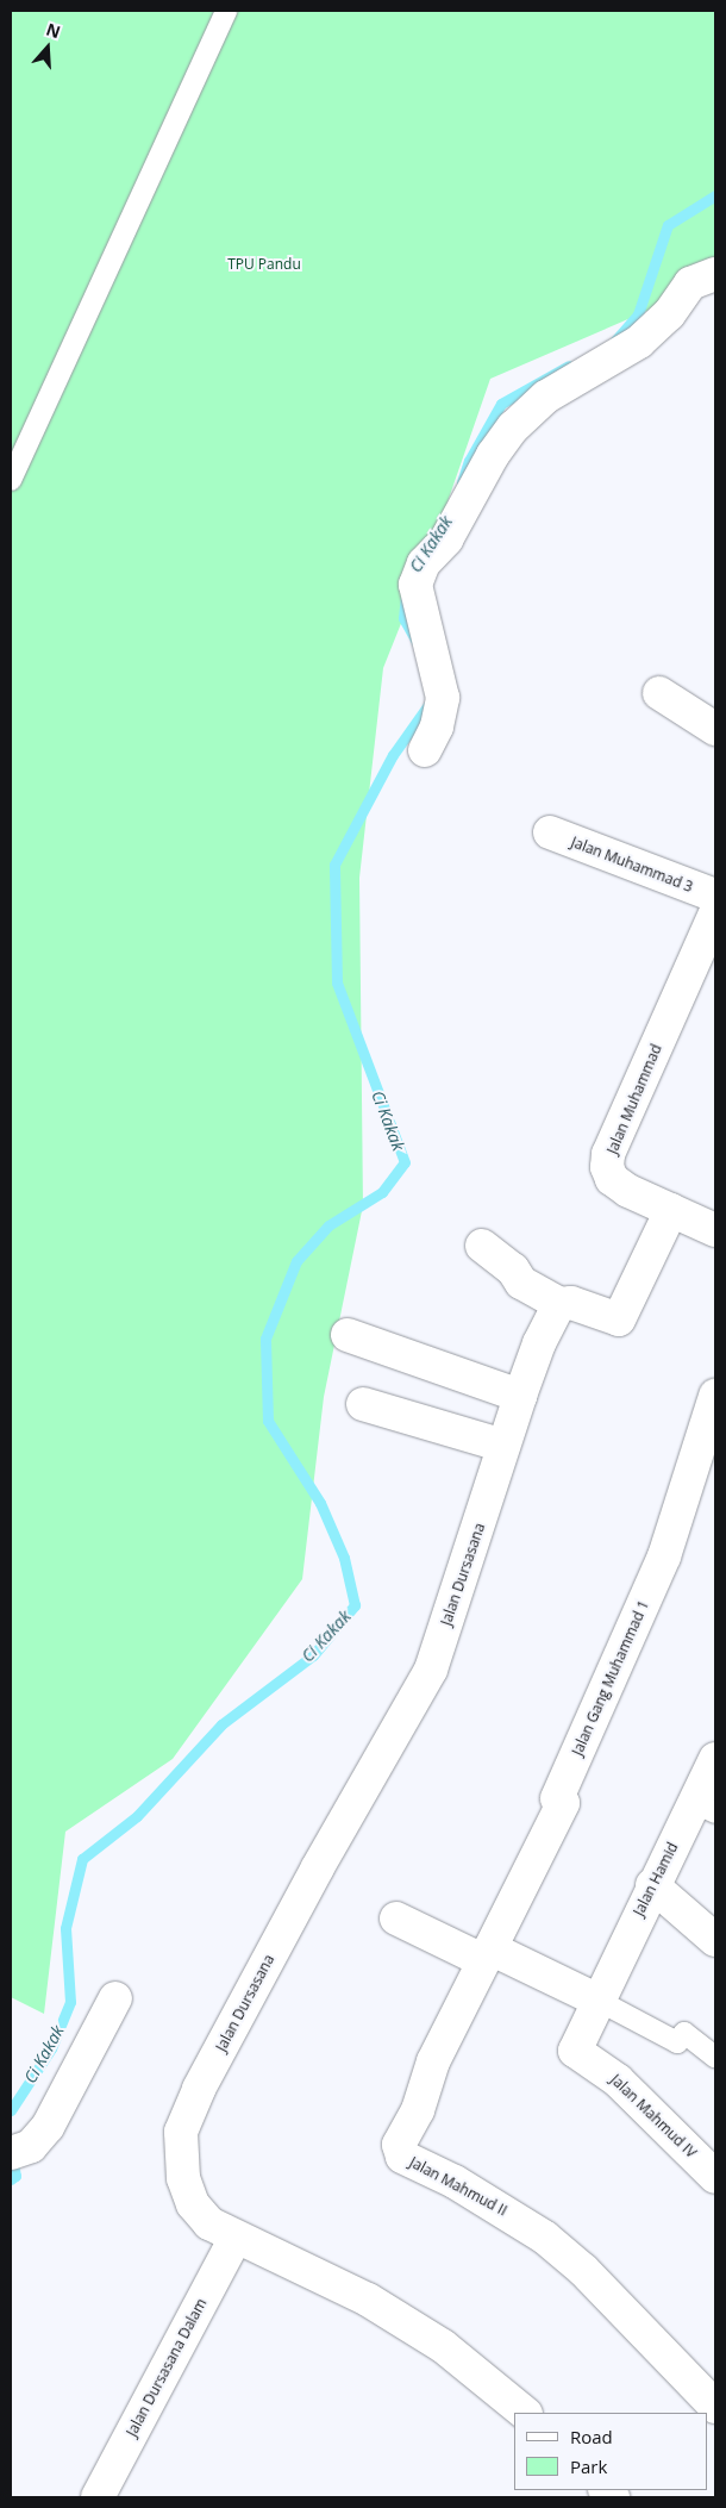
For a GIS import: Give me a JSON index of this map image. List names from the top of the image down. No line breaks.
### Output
{"streets":{"street":["Jalan Muhammad 3","Jalan Muhammad","Jalan Dursasana","Jalan Gang Muhammad 1","Jalan Hamid","Jalan Mahmud IV","Jalan Mahmud II","Jalan Dursasana Dalam"]},"crossings":[["Jalan Dursasana","Jalan Dursasana Dalam"],["Jalan Gang Muhammad 1","Jalan Mahmud II"],["Jalan Hamid","Jalan Mahmud IV"]],"water":["Ci Kakak"],"parks":["TPU Pandu"],"legend":["Road","Park"],"north":"top"}
